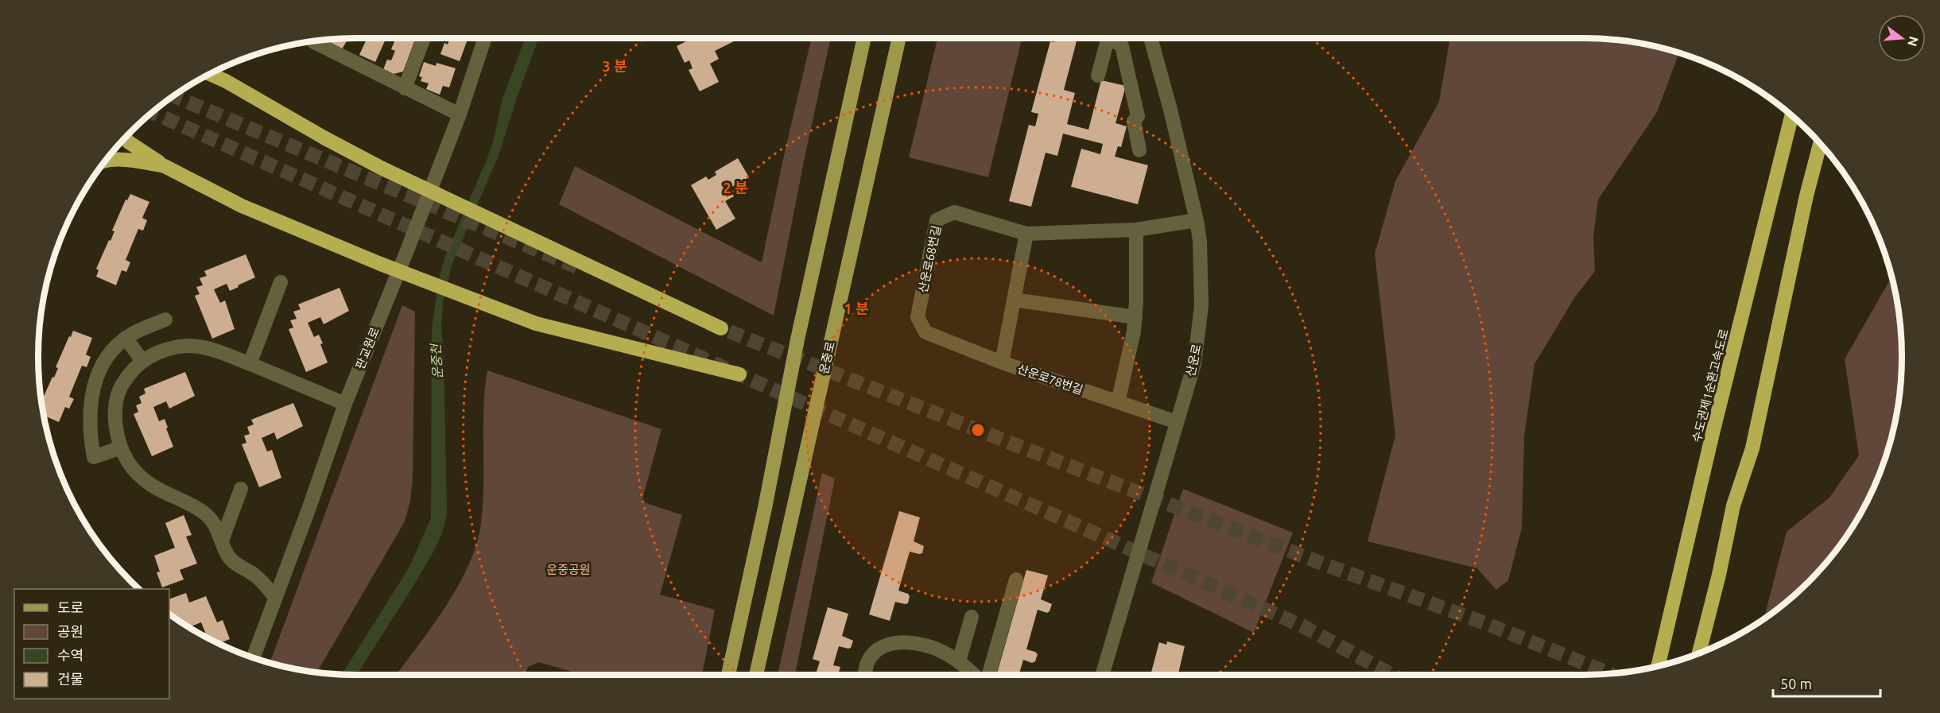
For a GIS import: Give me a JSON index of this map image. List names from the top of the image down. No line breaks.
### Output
{"streets":{"highway":["수도권제1순환고속도로"],"main road":["운중로"],"street":["산운로68번길","판교원로","산운로","산운로78번길"]},"crossings":[["산운로68번길","산운로"],["산운로68번길","산운로78번길"],["산운로","산운로78번길"]],"water":["운중천"],"parks":["운중공원"],"legend":["도로","공원","수역","건물"],"scale_bar":"50 m","north":"right","rings":["3 분","2 분","1 분"]}
